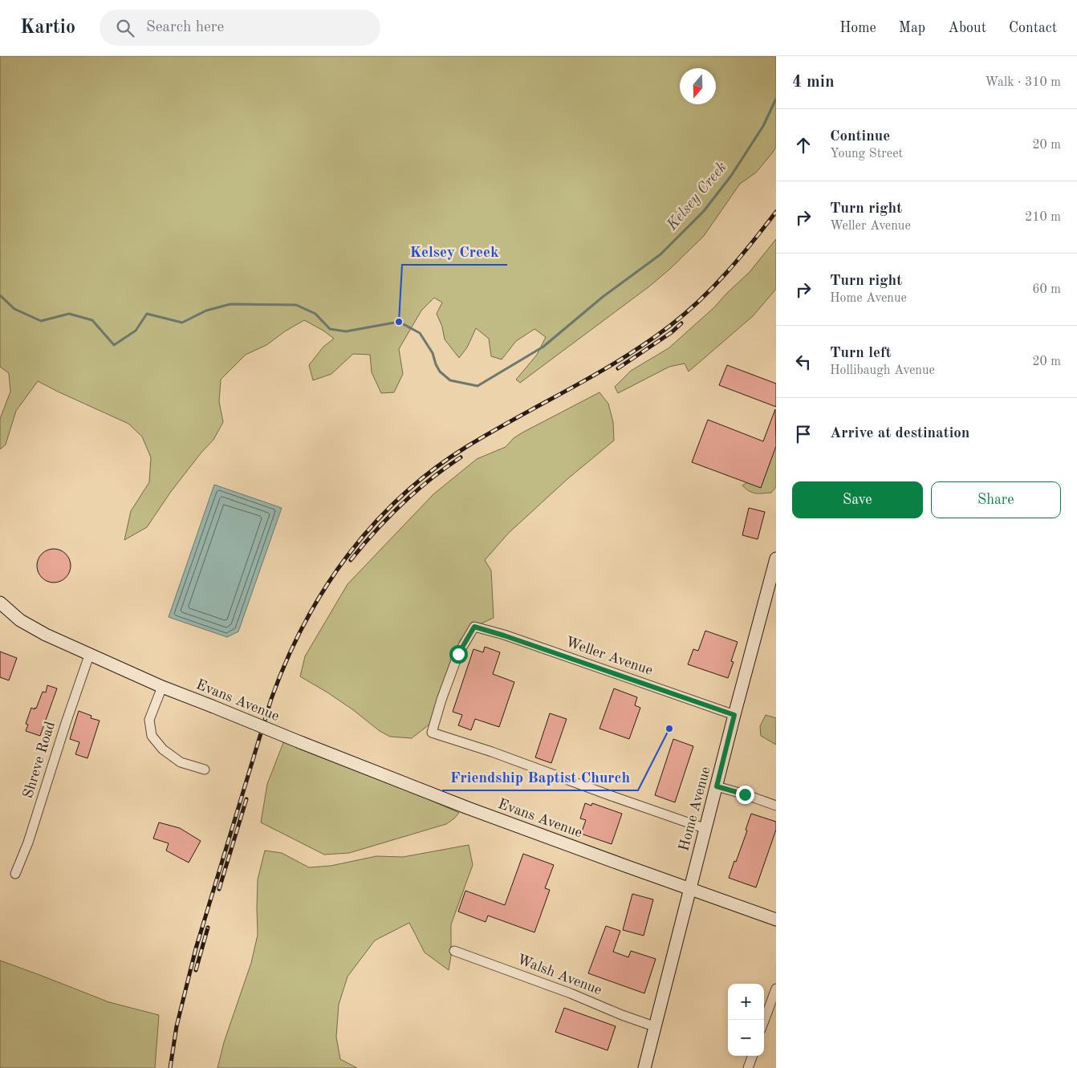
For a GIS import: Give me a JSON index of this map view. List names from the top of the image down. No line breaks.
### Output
{"streets":{"street":["Weller Avenue","Evans Avenue","Shreve Road","Home Avenue","Walsh Avenue"]},"crossings":[["Weller Avenue","Home Avenue"],["Evans Avenue","Shreve Road"],["Evans Avenue","Home Avenue"],["Home Avenue","Walsh Avenue"]],"water":["Kelsey Creek"],"places":["Kelsey Creek","Friendship Baptist Church"],"north":"bottom","page":{"header":"Kartio","search":"Search here","nav":["Home","Map","About","Contact"],"heading":["4 min","Walk · 310 m"],"list":[["Continue","Young Street","20 m"],["Turn right","Weller Avenue","210 m"],["Turn right","Home Avenue","60 m"],["Turn left","Hollibaugh Avenue","20 m"],"Arrive at destination"],"buttons":["Save","Share"],"map_buttons":["+","−"]}}
